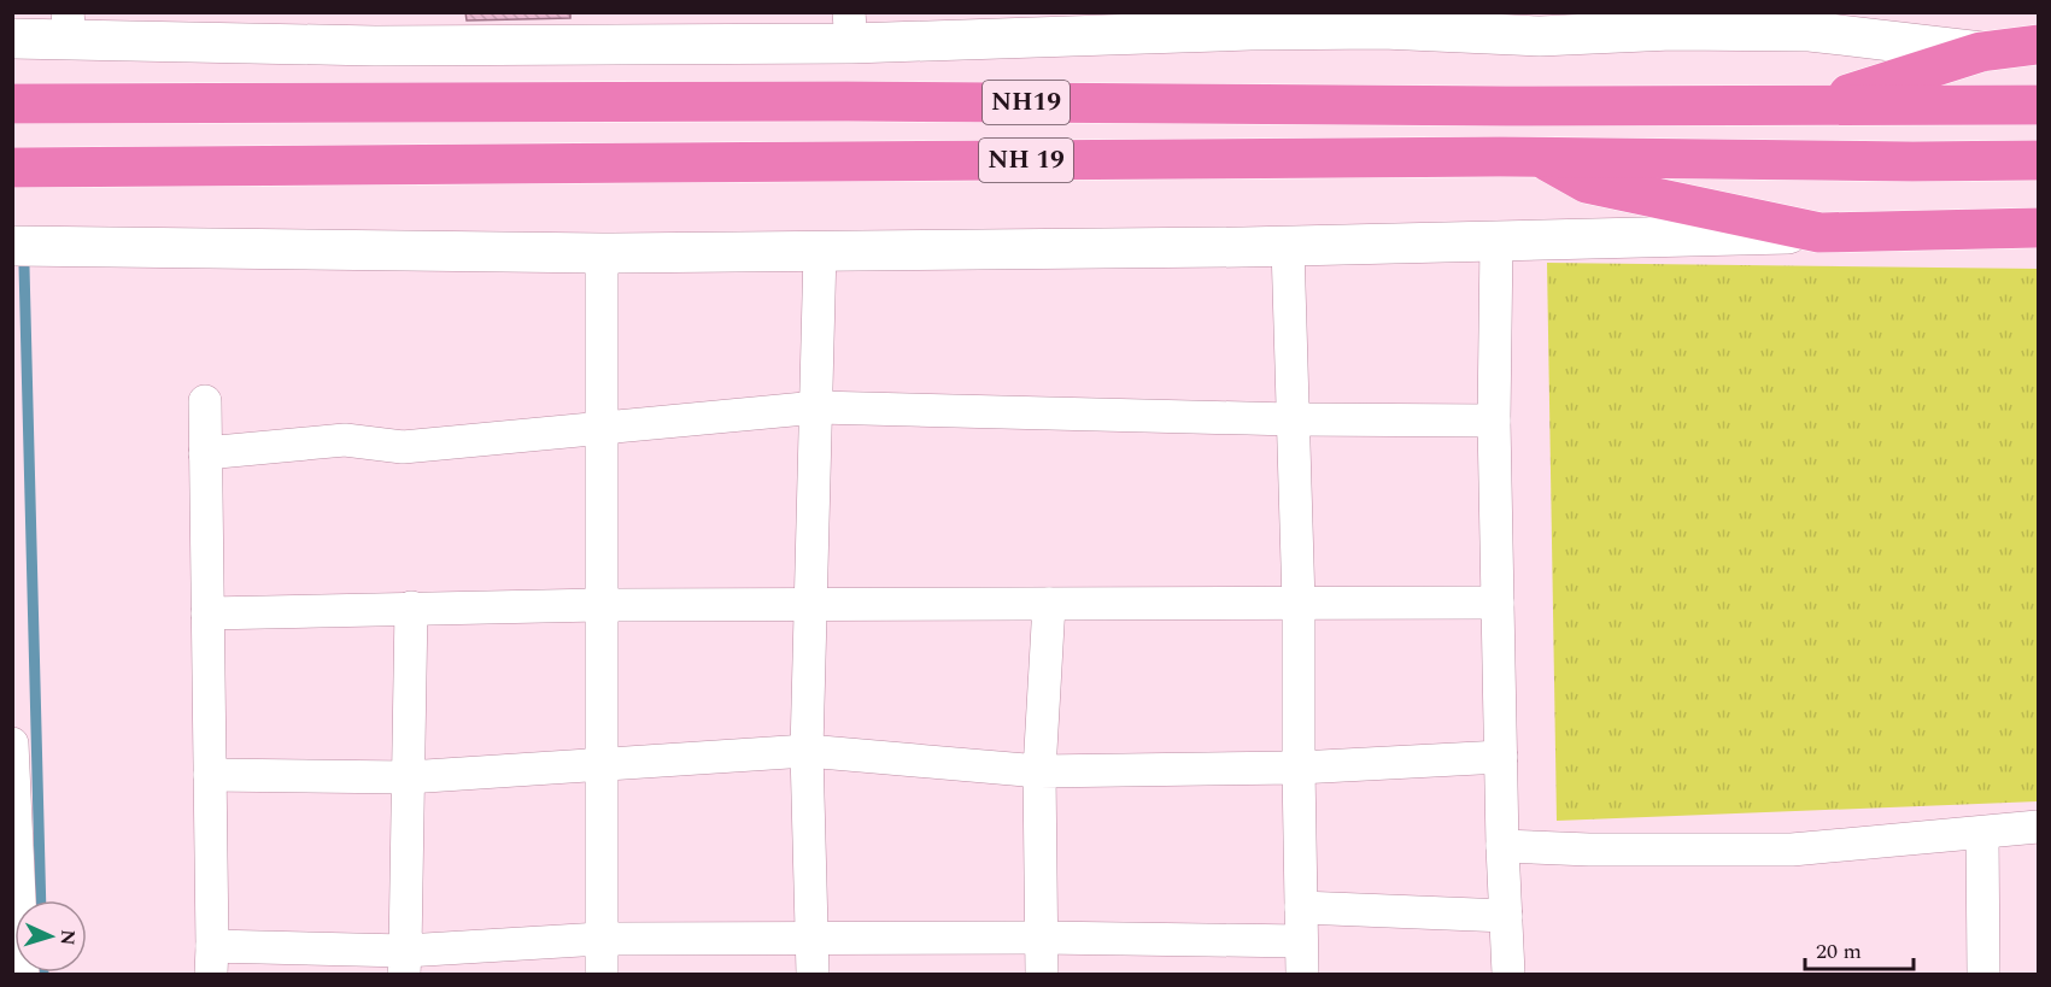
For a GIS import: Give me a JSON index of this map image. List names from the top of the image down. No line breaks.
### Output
{"streets":{"highway":["NH19","NH 19"]},"scale_bar":"20 m","north":"right"}
